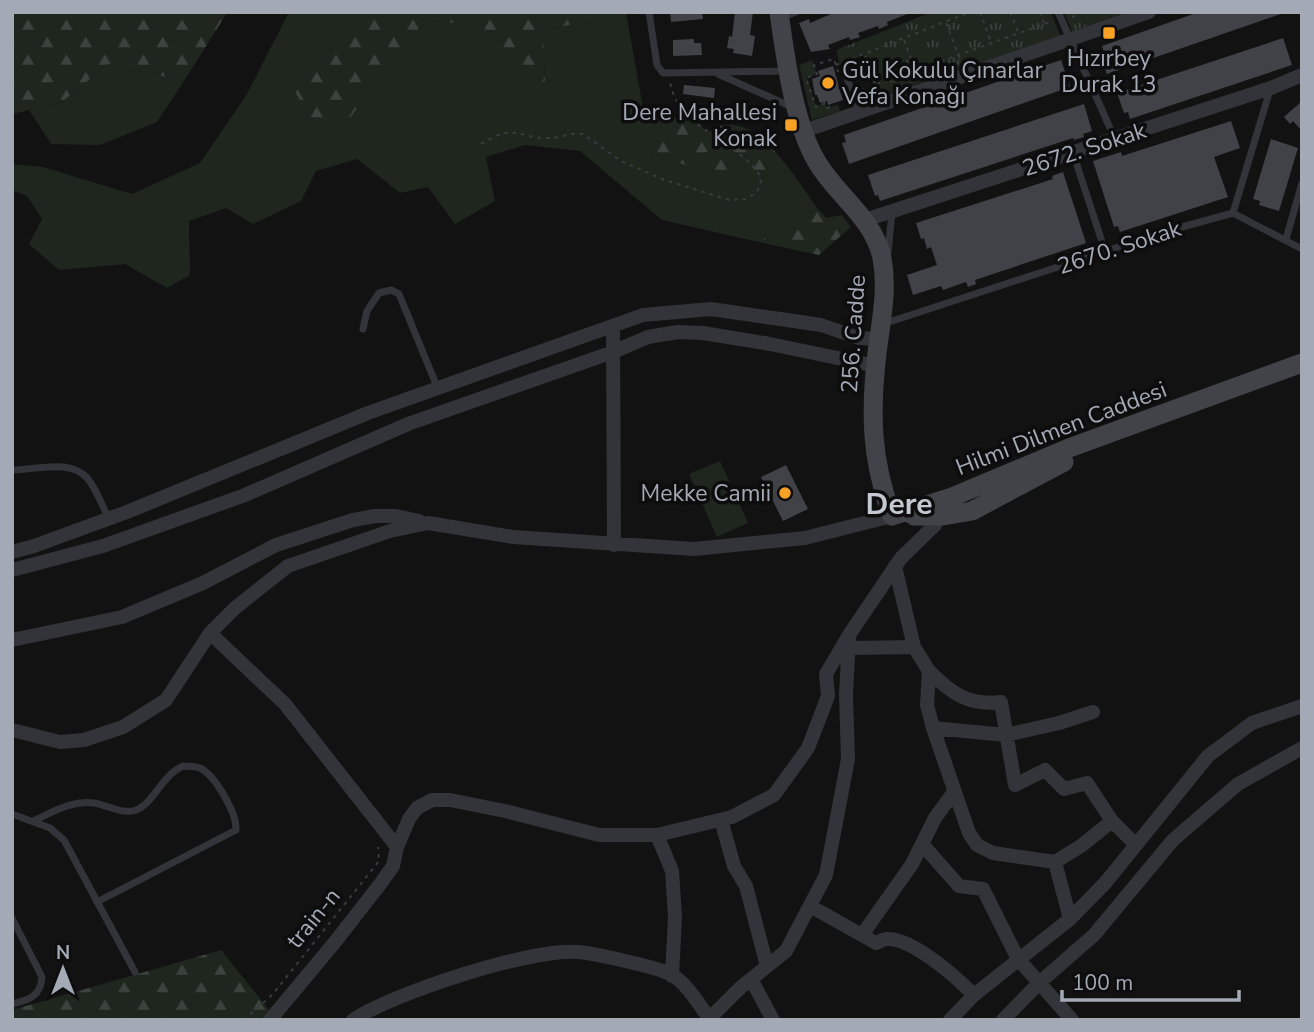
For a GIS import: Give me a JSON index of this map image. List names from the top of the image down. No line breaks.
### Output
{"streets":{"street":["2672. Sokak","256. Cadde","Hilmi Dilmen Caddesi"],"lane":["2670. Sokak"],"path":["train-n"]},"crossings":[["2672. Sokak","256. Cadde"],["2670. Sokak","256. Cadde"],["256. Cadde","Hilmi Dilmen Caddesi"]],"districts":["Dere"],"places":{"transit":["Hızırbey Durak 13","Dere Mahallesi Konak"],"other":["Gül Kokulu Çınarlar Vefa Konağı","Mekke Camii"]},"scale_bar":"100 m","north":"top"}
